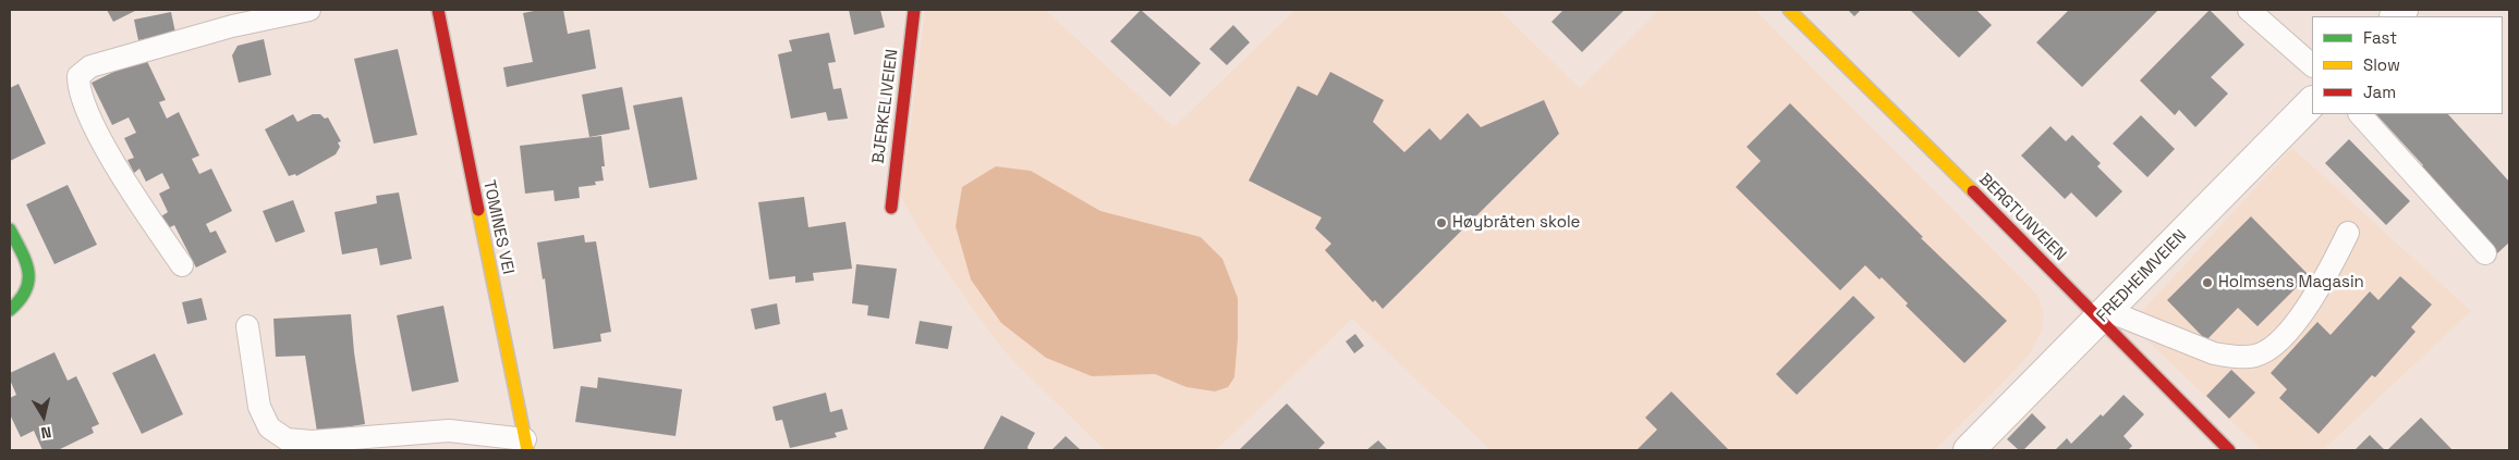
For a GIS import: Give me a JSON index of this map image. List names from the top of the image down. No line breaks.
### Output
{"streets":{"street":["BJERKELIVEIEN","BERGTUNVEIEN","TOMINES VEI","FREDHEIMVEIEN"]},"crossings":[["BERGTUNVEIEN","FREDHEIMVEIEN"]],"places":["Høybråten skole","Holmsens Magasin"],"legend":["Fast","Slow","Jam"],"north":"bottom"}
